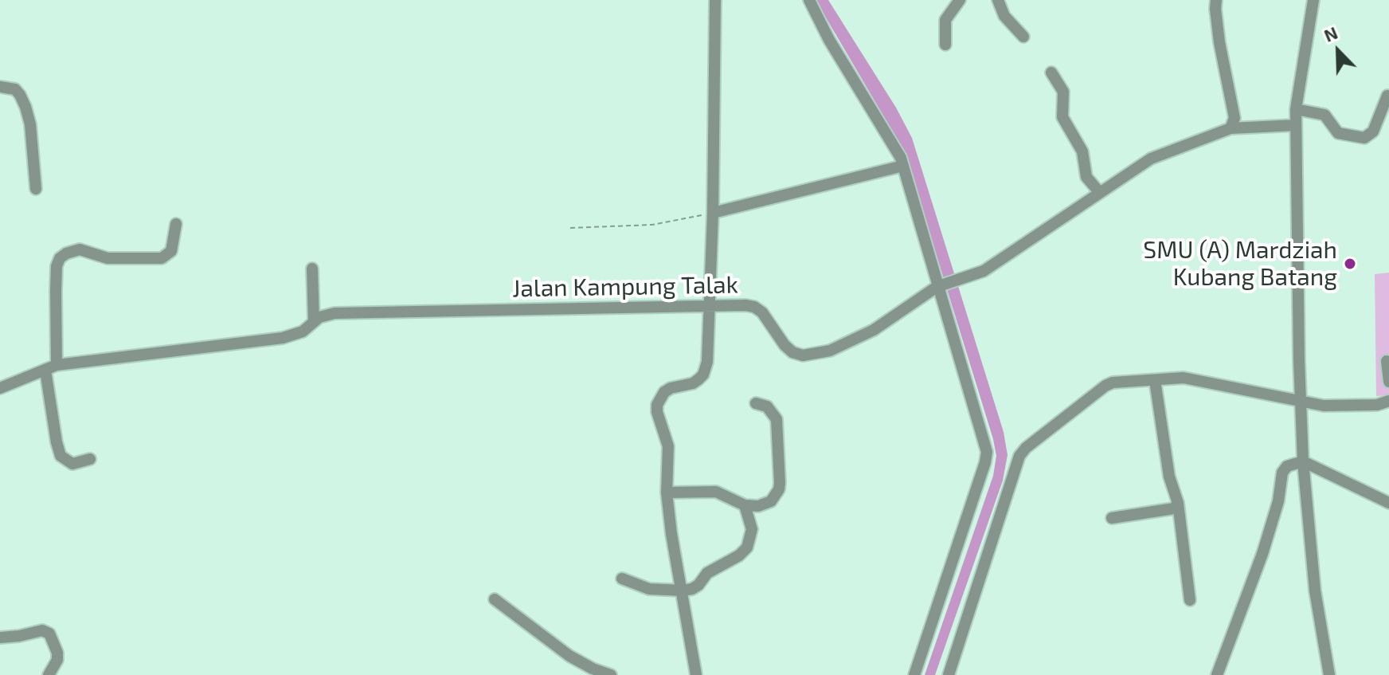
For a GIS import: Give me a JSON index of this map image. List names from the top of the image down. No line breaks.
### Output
{"streets":{"street":["Jalan Kampung Talak"]},"places":["SMU (A) Mardziah Kubang Batang"],"north":"top left"}
